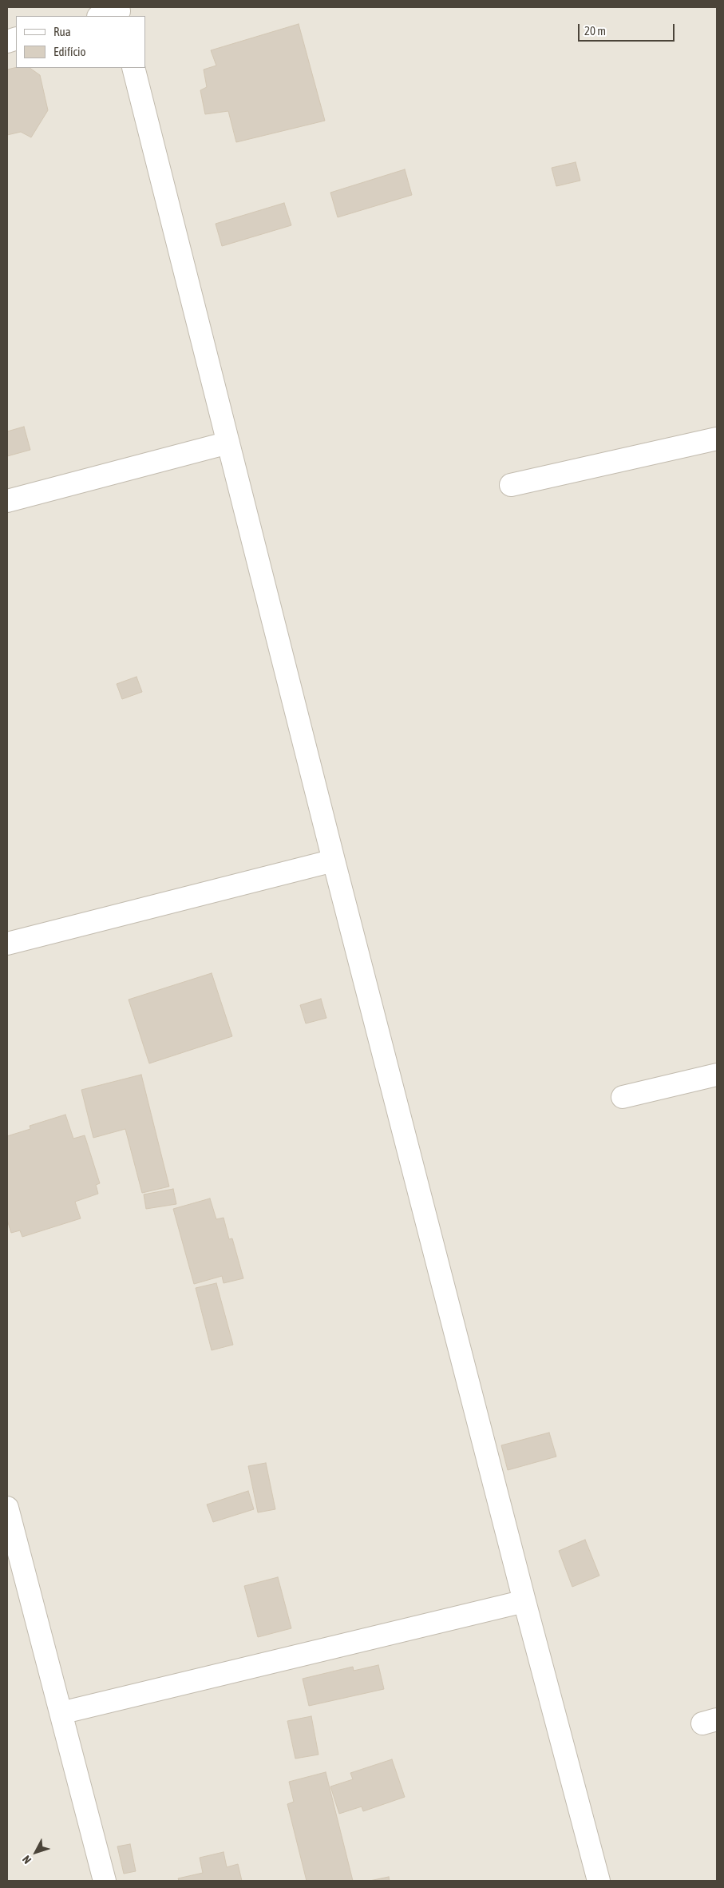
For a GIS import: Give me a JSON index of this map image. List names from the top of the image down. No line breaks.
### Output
{"legend":["Rua","Edifício"],"scale_bar":"20 m","north":"bottom left"}
